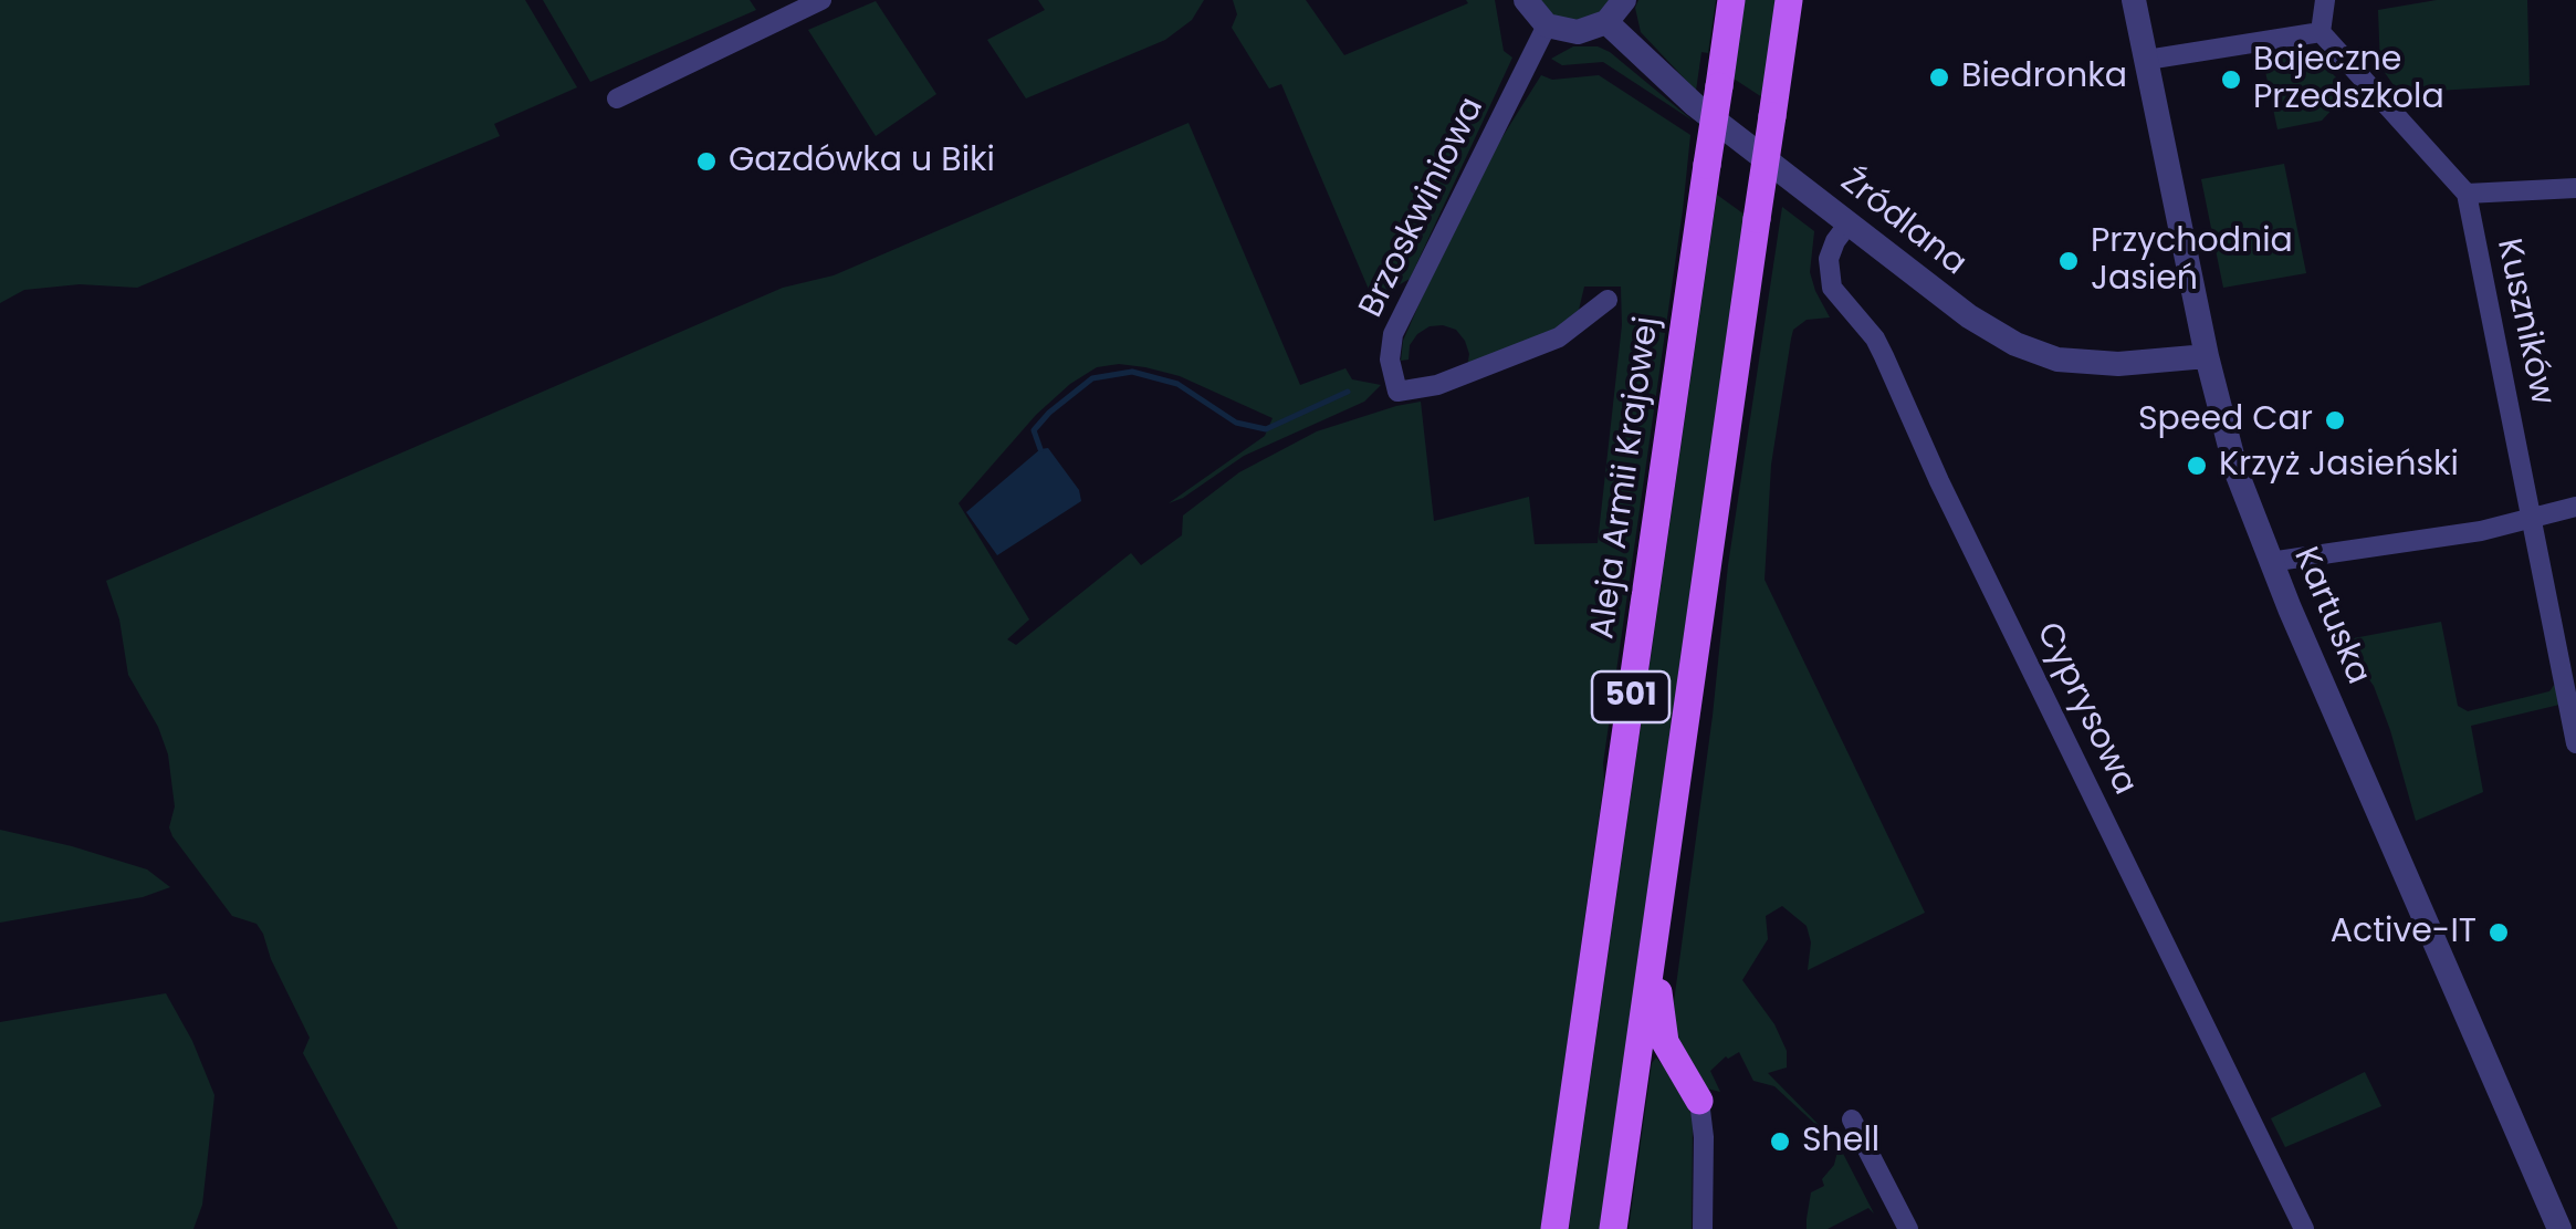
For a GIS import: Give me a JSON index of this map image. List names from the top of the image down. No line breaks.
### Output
{"streets":{"main road":["Aleja Armii Krajowej","501"],"street":["Brzoskwiniowa","Źródlana","Kuszników","Kartuska","Cyprysowa"]},"crossings":[["Źródlana","Kartuska"],["Źródlana","Cyprysowa"]],"places":["Biedronka","Bajeczne Przedszkola","Gazdówka u Biki","Przychodnia Jasień","Speed Car","Krzyż Jasieński","Active-IT","Shell"]}
